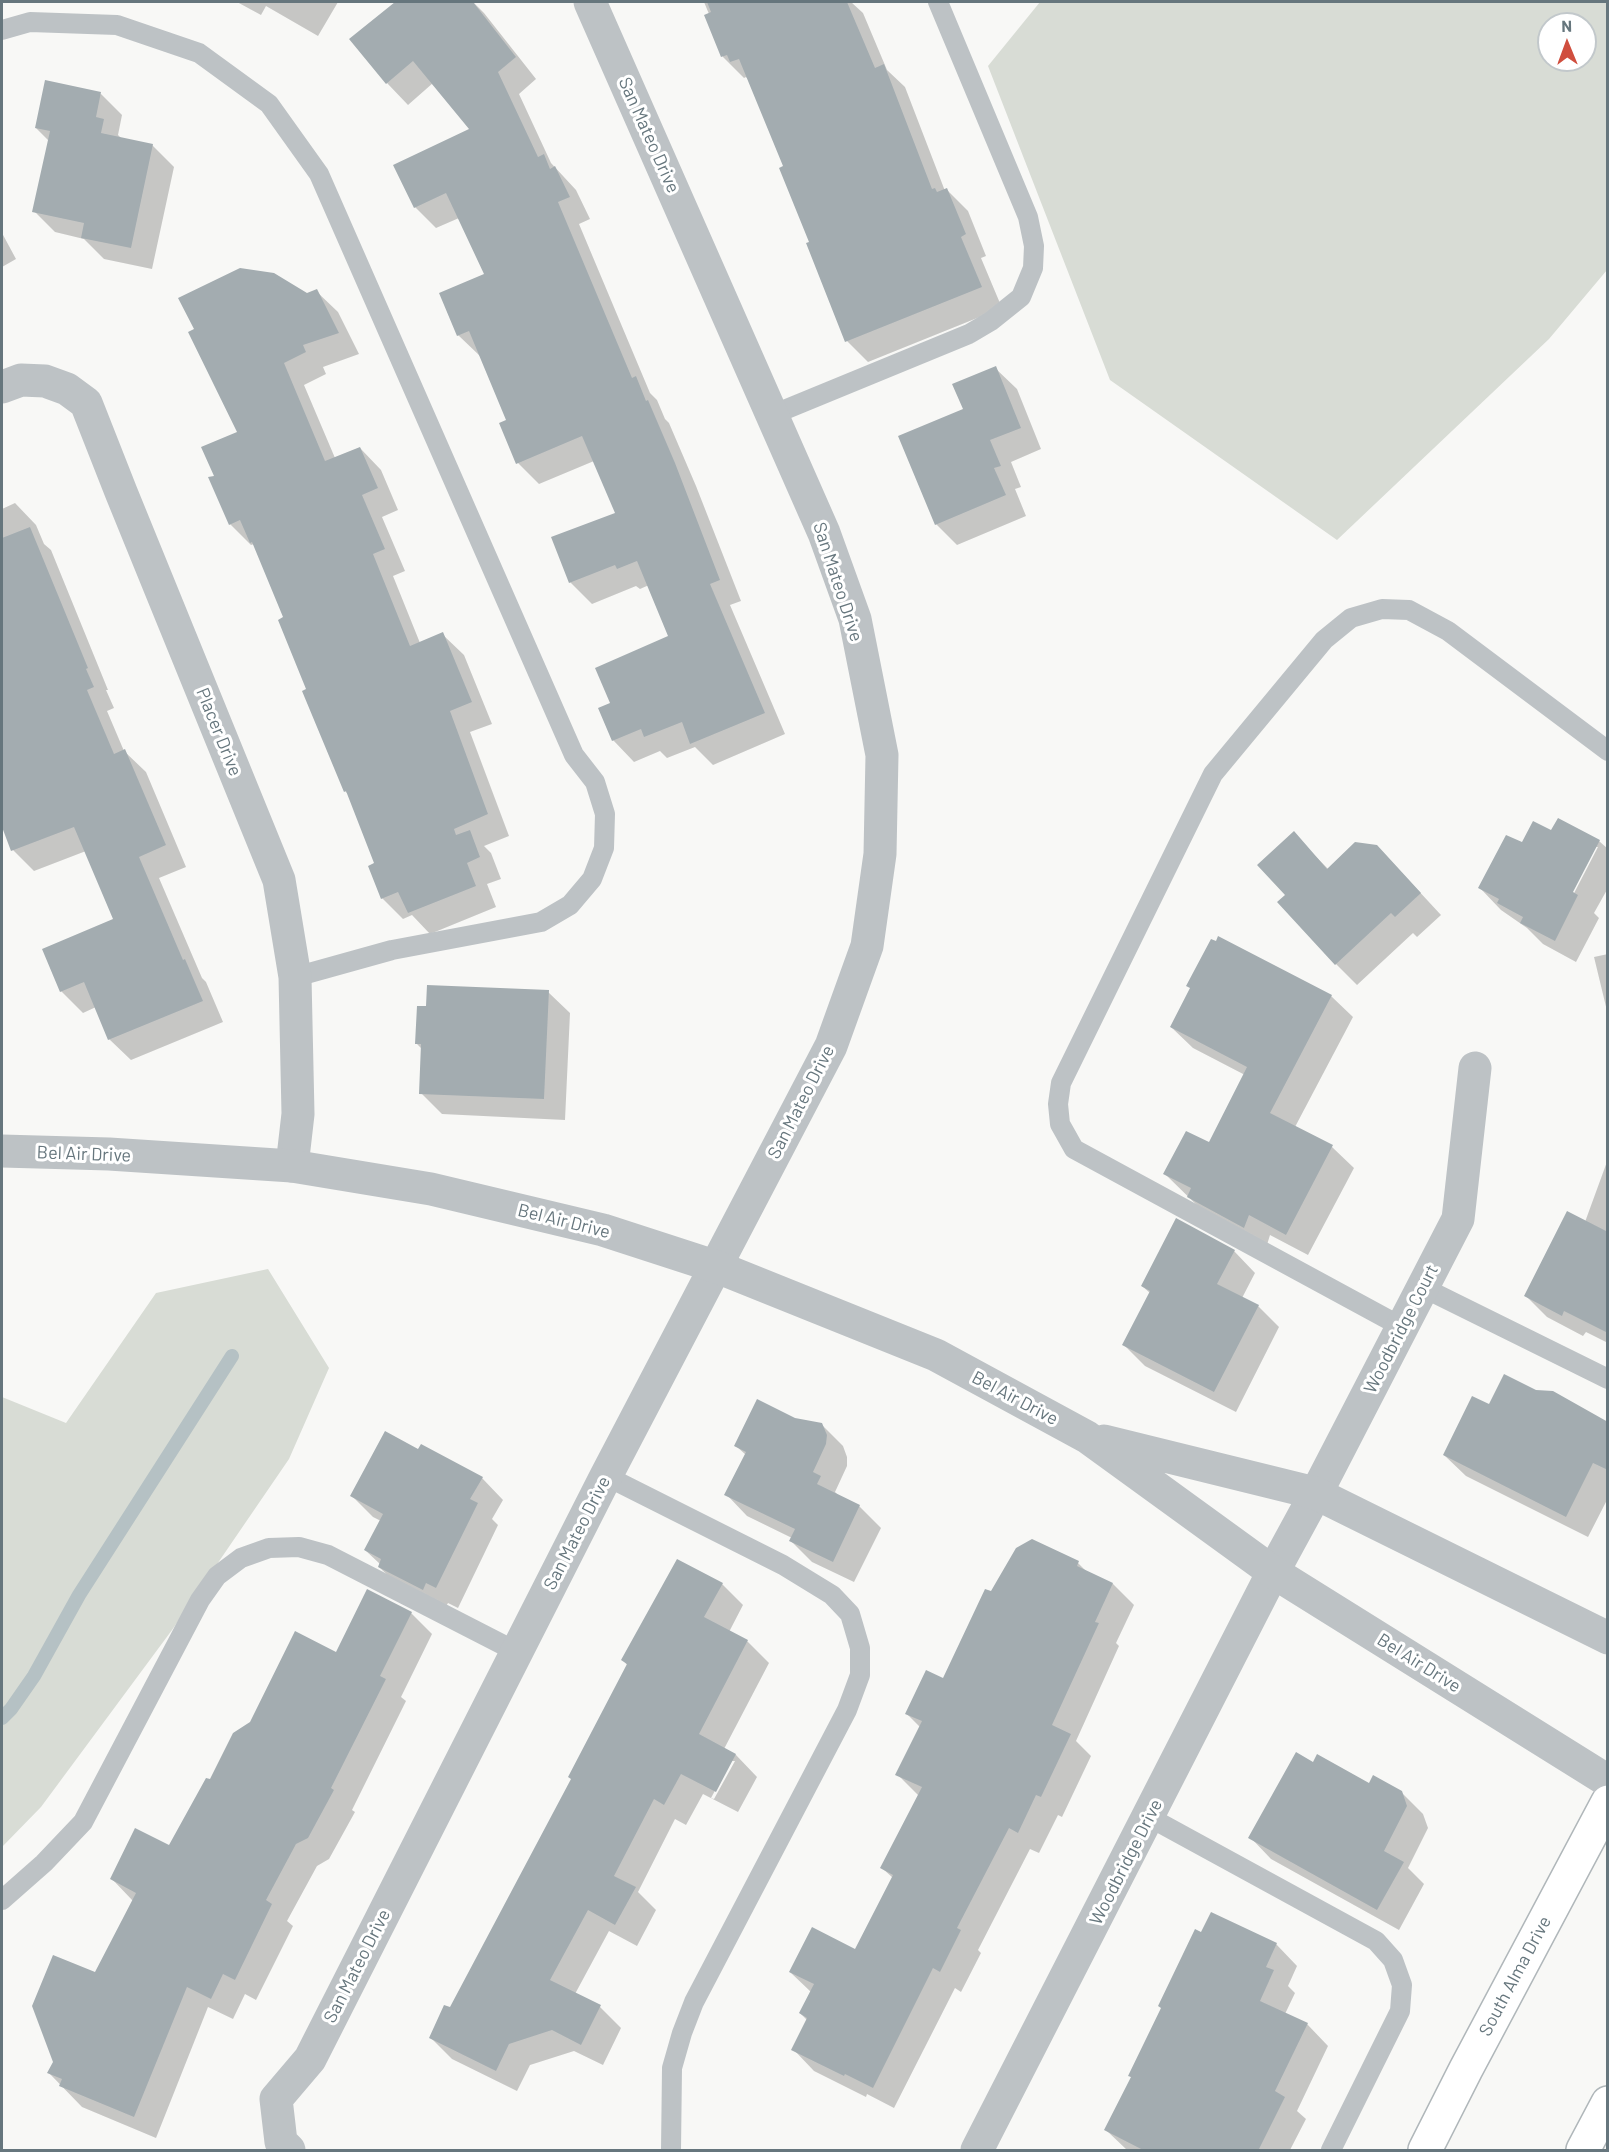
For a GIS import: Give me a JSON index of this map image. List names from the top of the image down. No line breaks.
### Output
{"streets":{"main road":["South Alma Drive"],"street":["San Mateo Drive","Placer Drive","Bel Air Drive","Woodbridge Court","Woodbridge Drive"]},"crossings":[["San Mateo Drive","Bel Air Drive"],["Placer Drive","Bel Air Drive"],["Bel Air Drive","Woodbridge Court"],["Bel Air Drive","Woodbridge Drive"],["Woodbridge Court","Woodbridge Drive"]],"north":"top"}
